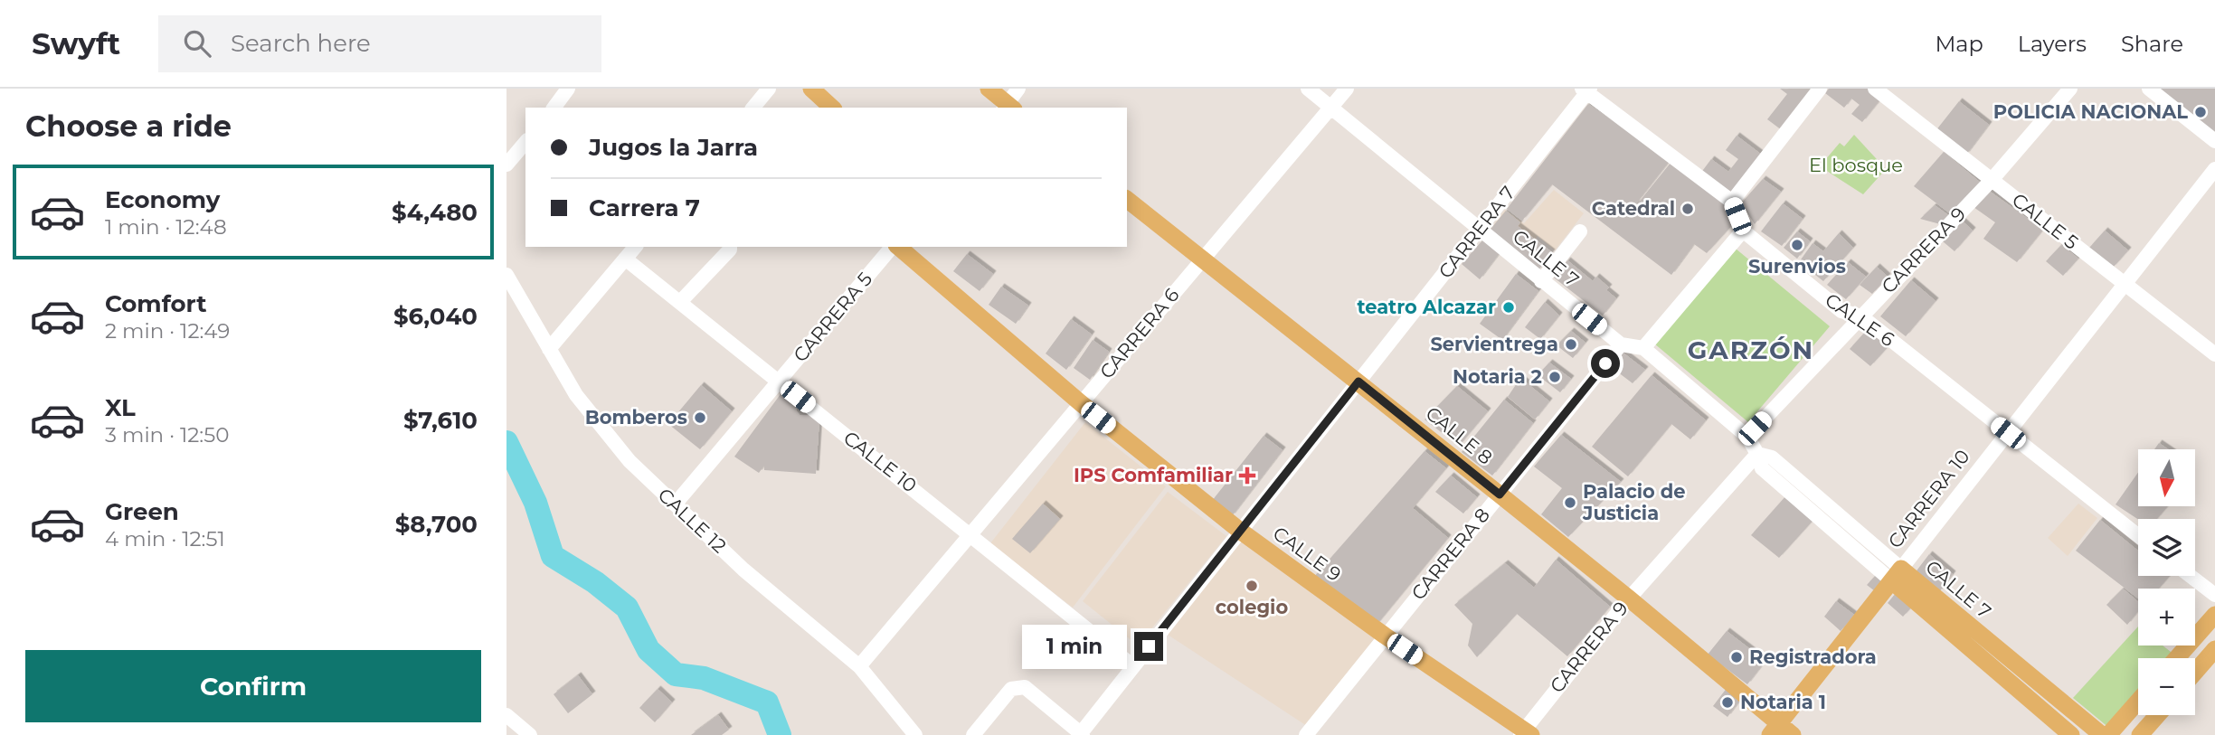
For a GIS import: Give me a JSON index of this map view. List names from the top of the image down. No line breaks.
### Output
{"streets":{"main road":["CALLE 7","CALLE 8","CARRERA 10","CALLE 9"],"street":["CALLE 5","CARRERA 7","CARRERA 9","CARRERA 5","CALLE 6","CARRERA 6","CALLE 10","CALLE 12","CARRERA 8"]},"crossings":[["CALLE 5","CARRERA 9"],["CALLE 5","CARRERA 10"],["CARRERA 7","CALLE 7"],["CARRERA 7","CALLE 8"],["CARRERA 7","CALLE 10"],["CARRERA 7","CALLE 9"],["CARRERA 9","CALLE 7"],["CARRERA 9","CALLE 6"],["CARRERA 9","CALLE 8"],["CARRERA 9","CALLE 9"],["CALLE 7","CARRERA 6"],["CALLE 7","CARRERA 10"],["CALLE 7","CARRERA 8"],["CARRERA 5","CALLE 10"],["CARRERA 5","CALLE 12"],["CALLE 6","CARRERA 10"],["CARRERA 6","CALLE 8"],["CARRERA 6","CALLE 10"],["CARRERA 6","CALLE 12"],["CARRERA 6","CALLE 9"],["CALLE 8","CARRERA 10"],["CALLE 8","CARRERA 8"],["CALLE 9","CARRERA 8"]],"districts":["GARZÓN"],"parks":["El bosque"],"places":{"other":["POLICIA NACIONAL","Catedral","Surenvios","teatro Alcazar","Servientrega","Notaria 2","Bomberos","Palacio de Justicia","colegio","Registradora","Notaria 1"],"health":["IPS Comfamiliar"]},"north":"bottom","page":{"header":"Swyft","search":"Search here","nav":["Map","Layers","Share"],"heading":"Choose a ride","banner":["Jugos la Jarra","Carrera 7"],"list":[{"name":"Economy","note":"1 min · 12:48","value":"$4,480"},{"name":"Comfort","note":"2 min · 12:49","value":"$6,040"},{"name":"XL","note":"3 min · 12:50","value":"$7,610"},{"name":"Green","note":"4 min · 12:51","value":"$8,700"}],"map_buttons":["+","−"],"bubble":"1 min","buttons":"Confirm"}}
